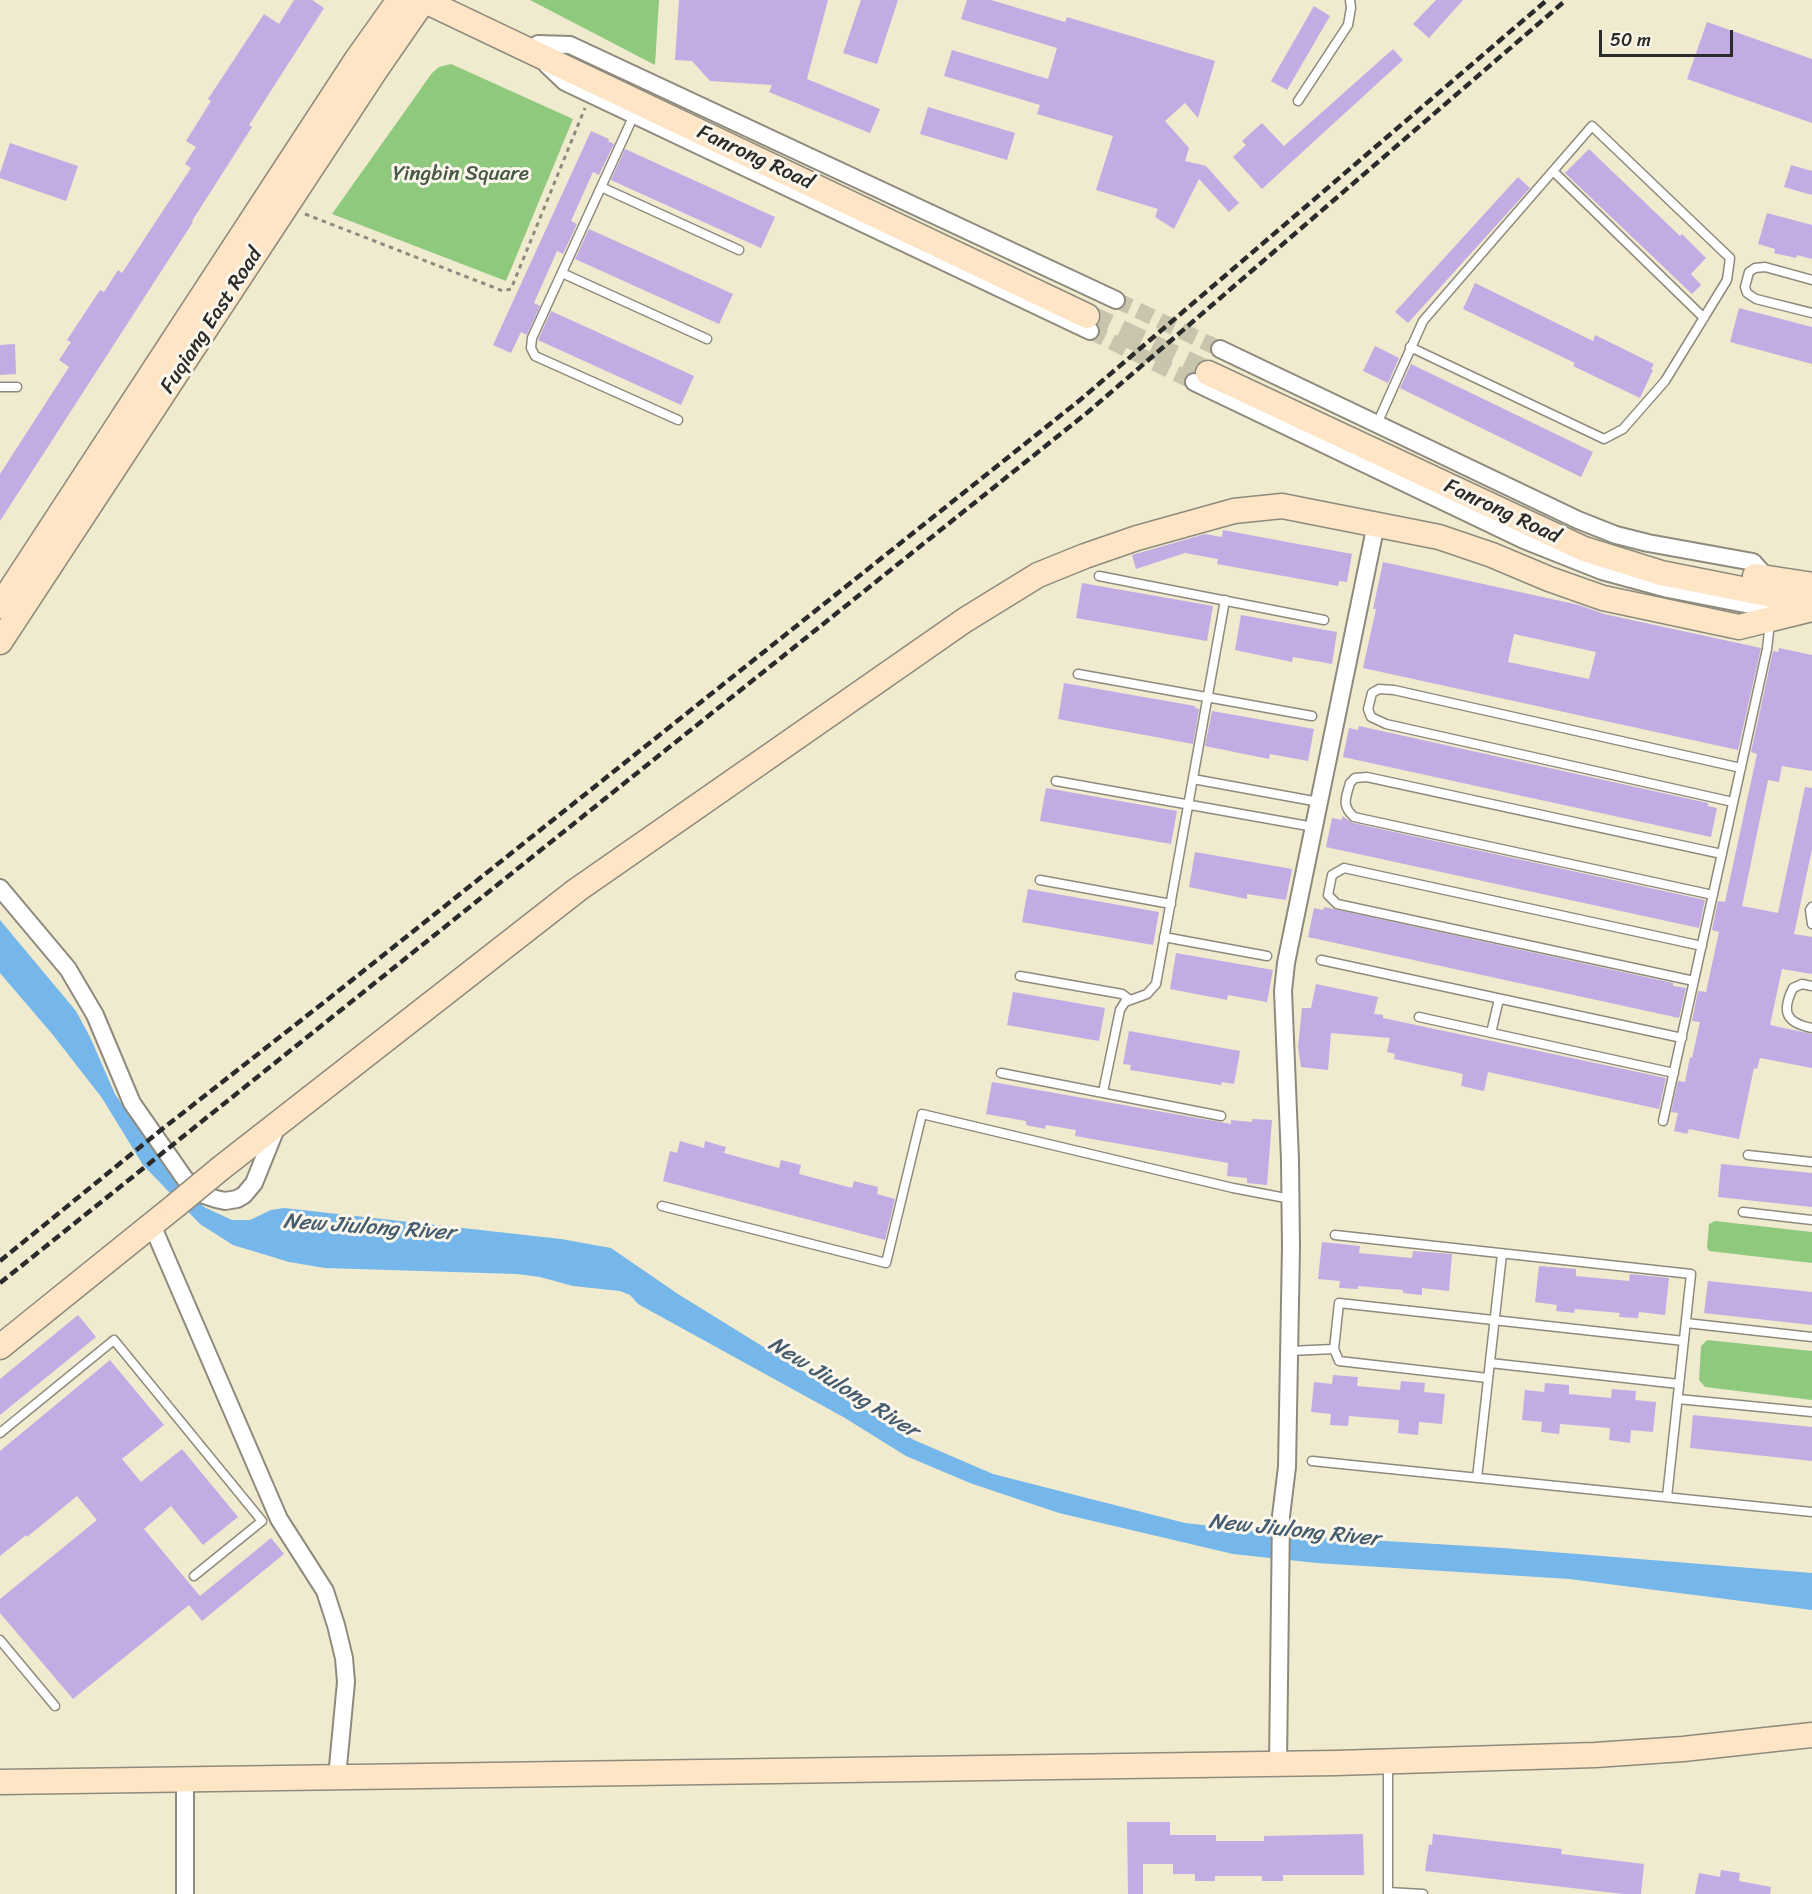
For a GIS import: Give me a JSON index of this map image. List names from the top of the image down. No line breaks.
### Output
{"streets":{"street":["Fanrong Road","Fuqiang East Road"]},"crossings":[["Fanrong Road","Fuqiang East Road"]],"water":["New Jiulong River"],"parks":["Yingbin Square"],"scale_bar":"50 m"}
